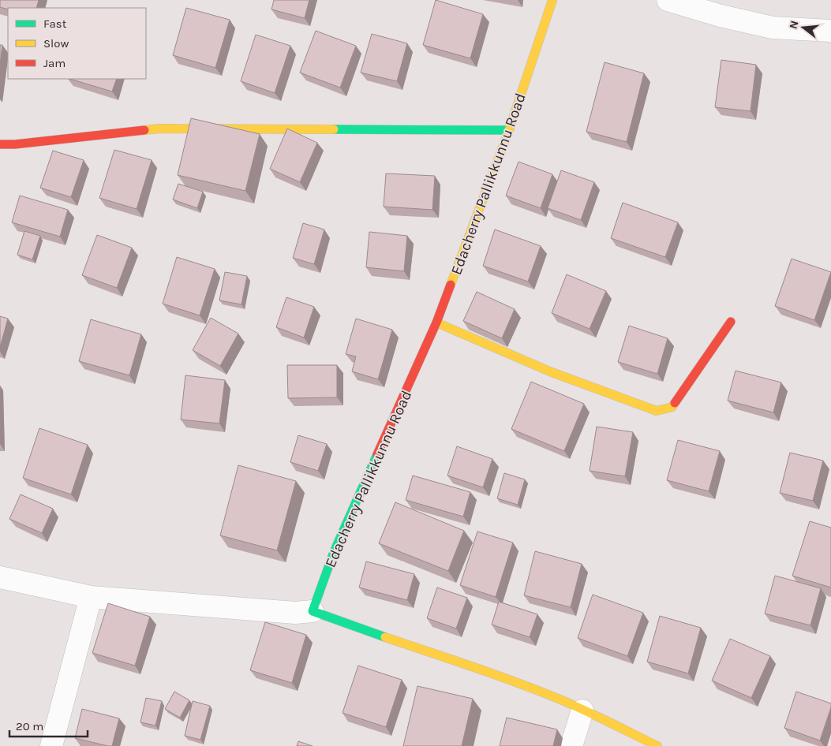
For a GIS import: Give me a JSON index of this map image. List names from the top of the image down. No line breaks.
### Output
{"streets":{"main road":["Edacherry Pallikkunnu Road"]},"legend":["Fast","Slow","Jam"],"scale_bar":"20 m","north":"left"}
